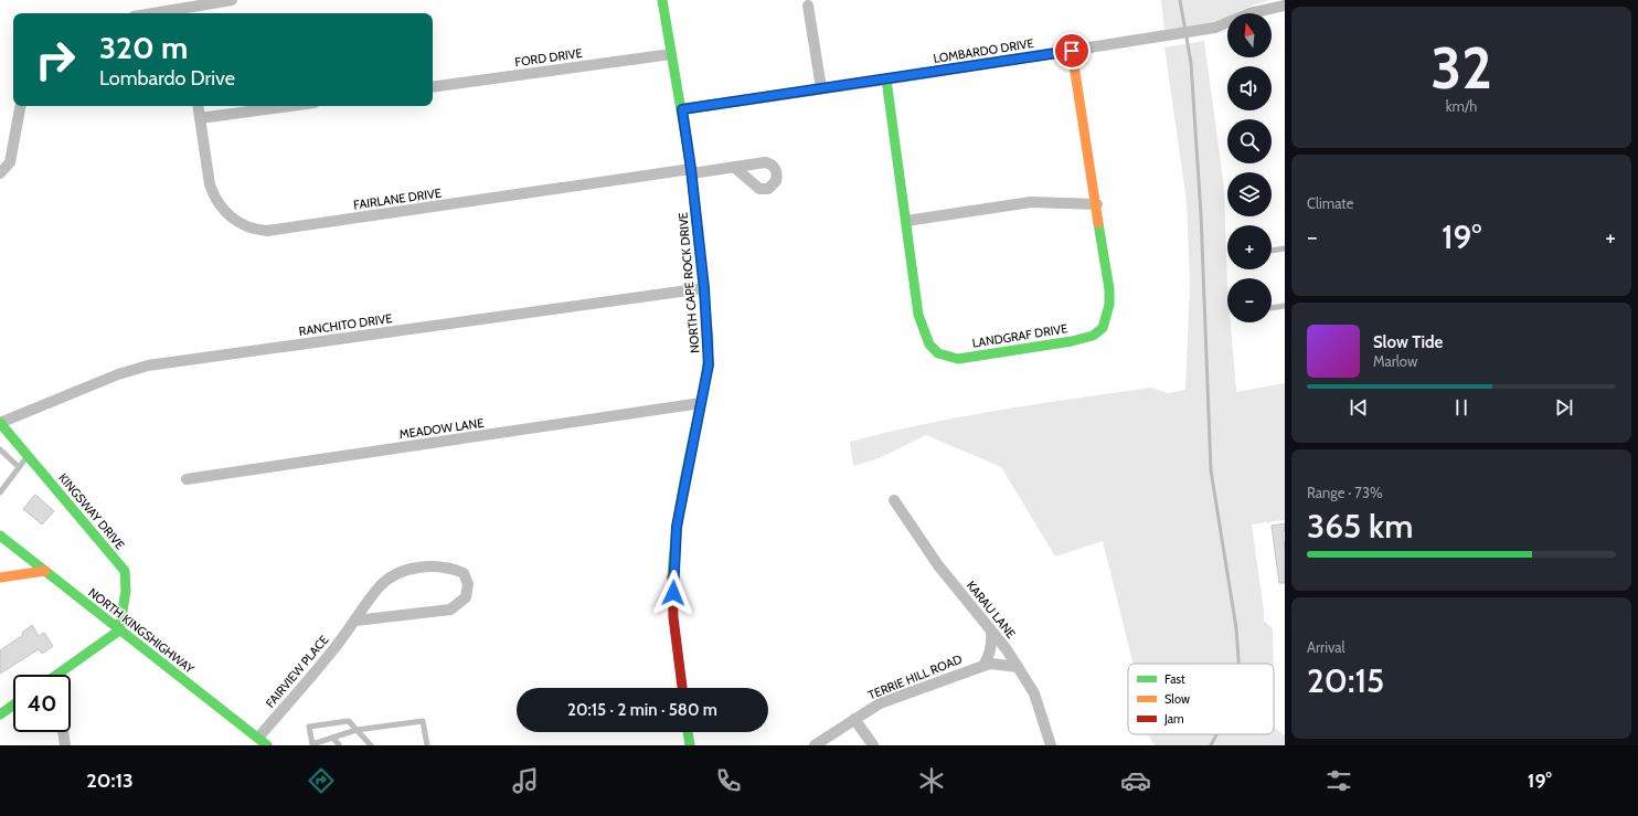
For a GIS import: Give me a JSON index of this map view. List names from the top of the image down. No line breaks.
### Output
{"streets":{"street":["LOMBARDO DRIVE","FORD DRIVE","FAIRLANE DRIVE","NORTH CAPE ROCK DRIVE","RANCHITO DRIVE","LANDGRAF DRIVE","MEADOW LANE","KINGSWAY DRIVE","KARAU LANE","NORTH KINGSHIGHWAY","FAIRVIEW PLACE","TERRIE HILL ROAD"]},"crossings":[["LOMBARDO DRIVE","NORTH CAPE ROCK DRIVE"],["LOMBARDO DRIVE","LANDGRAF DRIVE"],["FORD DRIVE","NORTH CAPE ROCK DRIVE"],["FAIRLANE DRIVE","NORTH CAPE ROCK DRIVE"],["NORTH CAPE ROCK DRIVE","RANCHITO DRIVE"],["NORTH CAPE ROCK DRIVE","MEADOW LANE"],["RANCHITO DRIVE","KINGSWAY DRIVE"],["KINGSWAY DRIVE","NORTH KINGSHIGHWAY"],["KARAU LANE","TERRIE HILL ROAD"],["NORTH KINGSHIGHWAY","FAIRVIEW PLACE"]],"legend":["Fast","Slow","Jam"],"north":"top","page":{"tile":[["32","km/h"],"Climate",["Range · 73%","365 km"],["Arrival","20:15"]],"map_buttons":["+","−"],"turn":["320 m","Lombardo Drive"],"heat":["−","19°","+"],"song":["Slow Tide","Marlow"],"limit":"40","trip":"20:15 · 2 min · 580 m","tabs":["20:13","19°"]}}
